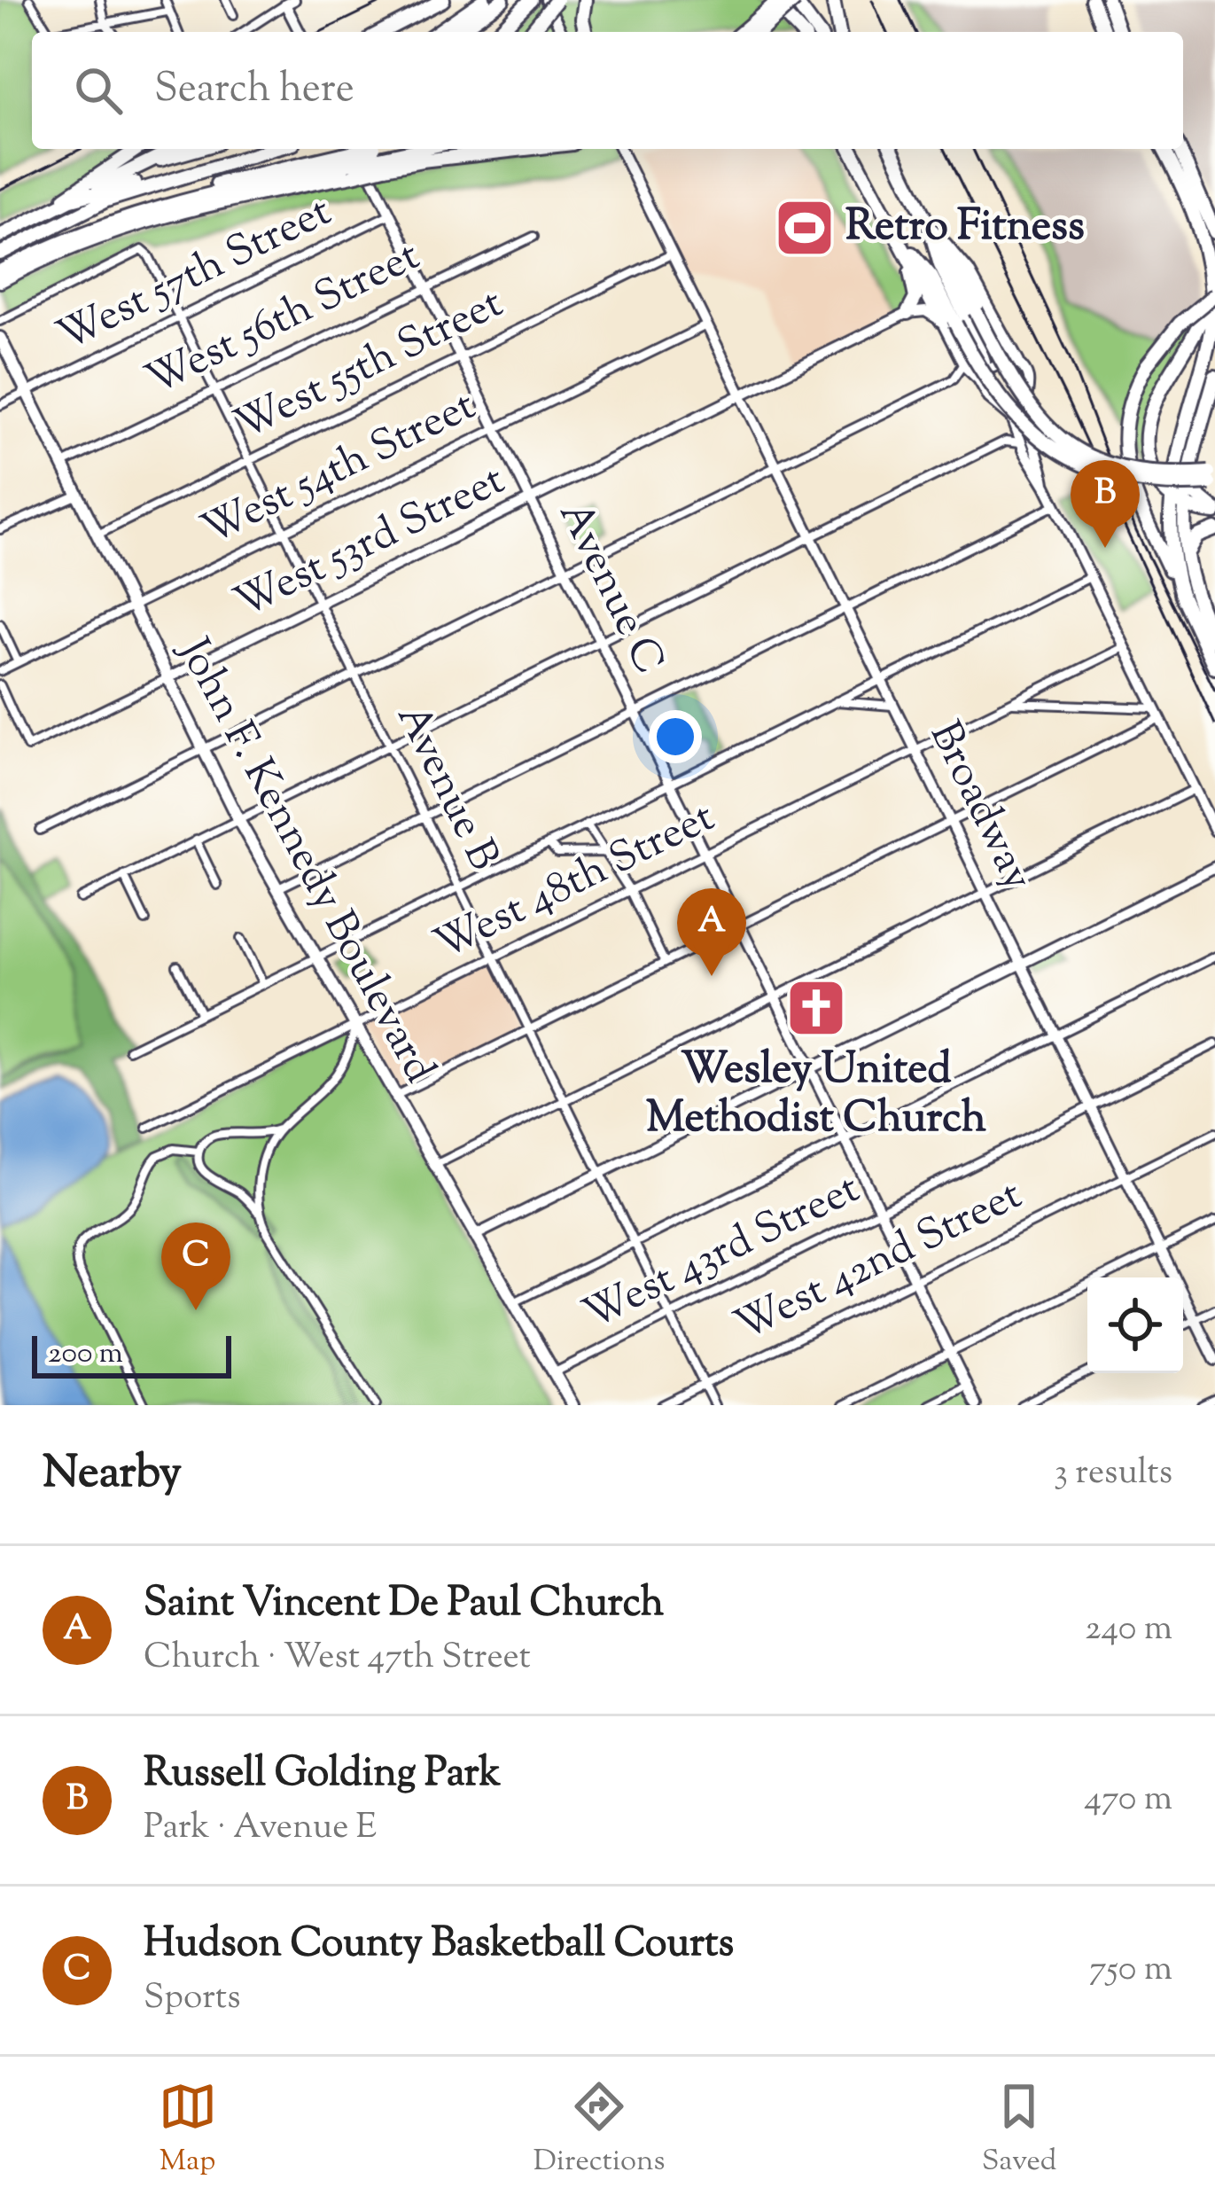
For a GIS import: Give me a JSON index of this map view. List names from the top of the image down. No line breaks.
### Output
{"streets":{"main road":["John F. Kennedy Boulevard"],"street":["West 57th Street","West 56th Street","West 55th Street","West 54th Street","West 53rd Street","Avenue C","Avenue B","Broadway","West 48th Street","West 43rd Street","West 42nd Street"]},"crossings":[["West 57th Street","Avenue C"],["West 57th Street","Avenue B"],["West 57th Street","John F. Kennedy Boulevard"],["West 56th Street","Avenue C"],["West 56th Street","Avenue B"],["West 56th Street","John F. Kennedy Boulevard"],["West 55th Street","Avenue C"],["West 55th Street","Avenue B"],["West 55th Street","Broadway"],["West 55th Street","John F. Kennedy Boulevard"],["West 54th Street","Avenue C"],["West 54th Street","Avenue B"],["West 54th Street","Broadway"],["West 54th Street","John F. Kennedy Boulevard"],["West 53rd Street","Avenue C"],["West 53rd Street","Avenue B"],["West 53rd Street","Broadway"],["West 53rd Street","John F. Kennedy Boulevard"],["Avenue C","West 48th Street"],["Avenue C","West 43rd Street"],["Avenue C","West 42nd Street"],["Avenue B","West 48th Street"],["Avenue B","West 43rd Street"],["Avenue B","West 42nd Street"],["Broadway","West 48th Street"],["Broadway","West 43rd Street"],["Broadway","West 42nd Street"],["John F. Kennedy Boulevard","West 48th Street"],["John F. Kennedy Boulevard","West 43rd Street"]],"places":{"sports":["Retro Fitness"],"church":["Wesley United Methodist Church"]},"scale_bar":"200 m","page":{"search":"Search here","pins":["B","A","C"],"scale":"200 m","heading":["Nearby","3 results"],"list":[{"mark":"A","name":"Saint Vincent De Paul Church","note":"Church · West 47th Street","value":"240 m"},{"mark":"B","name":"Russell Golding Park","note":"Park · Avenue E","value":"470 m"},{"mark":"C","name":"Hudson County Basketball Courts","note":"Sports","value":"750 m"}],"nav":["Map","Directions","Saved"]}}
